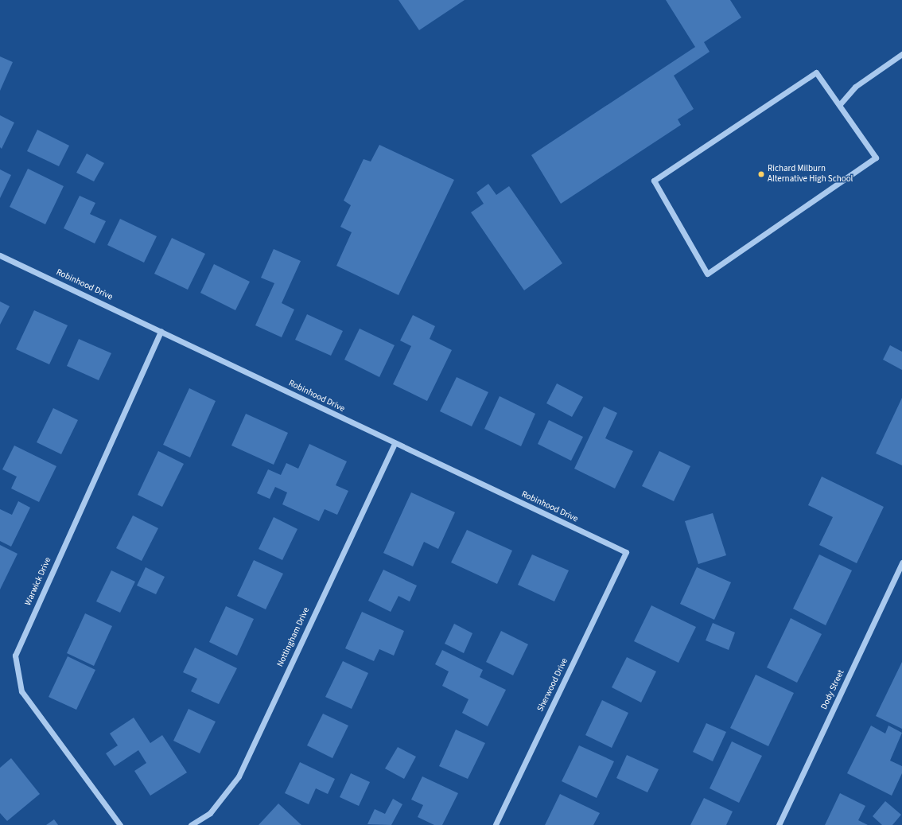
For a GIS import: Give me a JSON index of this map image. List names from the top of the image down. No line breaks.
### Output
{"streets":{"street":["Robinhood Drive","Warwick Drive","Nottingham Drive","Sherwood Drive","Dody Street"]},"crossings":[["Robinhood Drive","Warwick Drive"],["Robinhood Drive","Nottingham Drive"],["Robinhood Drive","Sherwood Drive"]],"places":["Richard Milburn Alternative High School"]}
